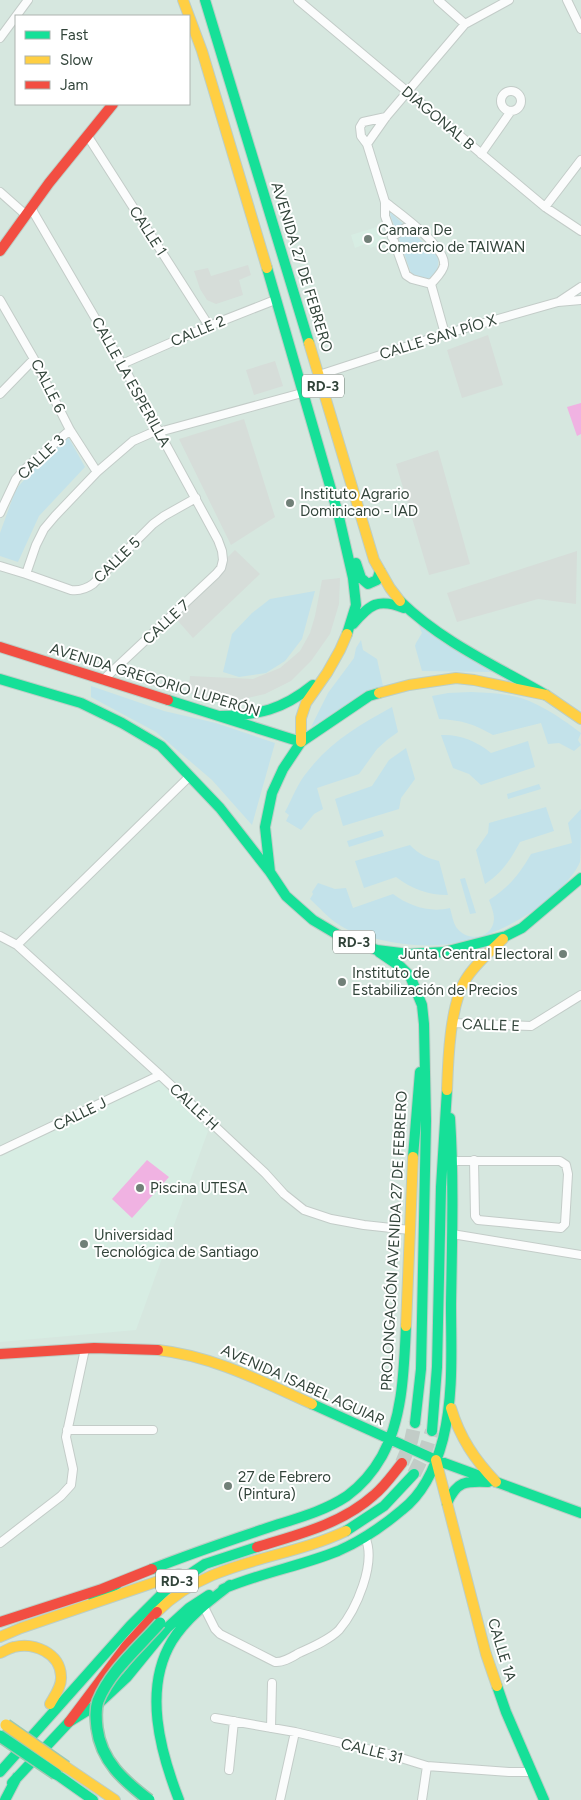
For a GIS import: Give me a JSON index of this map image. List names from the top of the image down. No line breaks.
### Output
{"streets":{"main road":["AVENIDA 27 DE FEBRERO","RD-3","AVENIDA GREGORIO LUPERÓN","PROLONGACIÓN AVENIDA 27 DE FEBRERO","AVENIDA ISABEL AGUIAR","CALLE 1A"],"street":["DIAGONAL B","CALLE 1","CALLE 2","CALLE SAN PÍO X","CALLE LA ESPERILLA","CALLE 6","CALLE 3","CALLE 5","CALLE 7","CALLE E","CALLE H","CALLE J","CALLE 31"]},"crossings":[["CALLE 1","CALLE 2"],["AVENIDA 27 DE FEBRERO","CALLE SAN PÍO X"],["AVENIDA 27 DE FEBRERO","RD-3"],["CALLE 2","CALLE LA ESPERILLA"],["CALLE 2","RD-3"],["CALLE LA ESPERILLA","CALLE 5"],["CALLE LA ESPERILLA","CALLE 7"],["CALLE 6","CALLE 3"],["RD-3","AVENIDA GREGORIO LUPERÓN"],["RD-3","CALLE E"],["RD-3","PROLONGACIÓN AVENIDA 27 DE FEBRERO"],["RD-3","AVENIDA ISABEL AGUIAR"],["RD-3","CALLE 1A"],["CALLE 7","AVENIDA GREGORIO LUPERÓN"],["CALLE H","CALLE J"],["CALLE H","PROLONGACIÓN AVENIDA 27 DE FEBRERO"],["PROLONGACIÓN AVENIDA 27 DE FEBRERO","AVENIDA ISABEL AGUIAR"],["AVENIDA ISABEL AGUIAR","CALLE 1A"],["CALLE 1A","CALLE 31"]],"places":["Camara De Comercio de TAIWAN","Instituto Agrario Dominicano - IAD","Junta Central Electoral","Instituto de Estabilización de Precios","Piscina UTESA","Universidad Tecnológica de Santiago","27 de Febrero (Pintura)"],"legend":["Fast","Slow","Jam"]}
